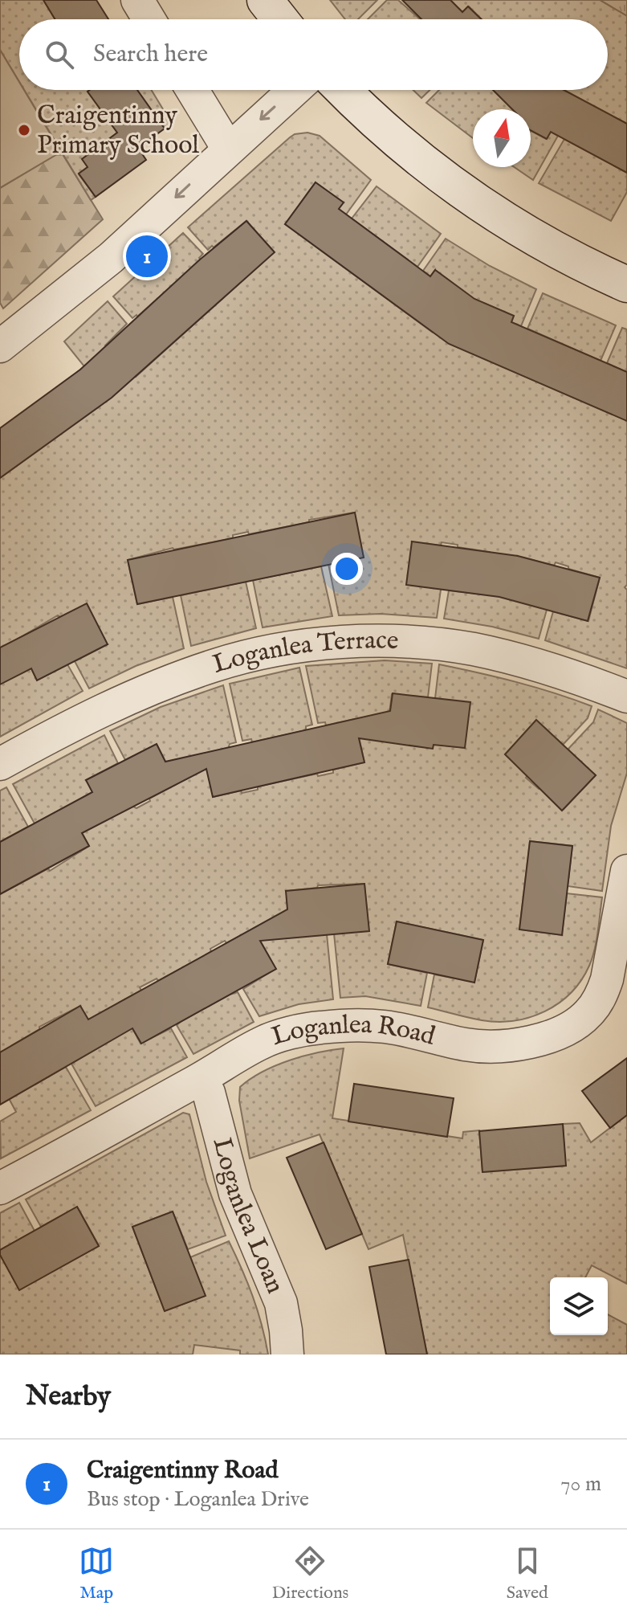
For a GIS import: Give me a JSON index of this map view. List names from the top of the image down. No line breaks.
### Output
{"streets":{"street":["Loganlea Terrace","Loganlea Road","Loganlea Loan"]},"crossings":[["Loganlea Road","Loganlea Loan"]],"places":["Craigentinny Primary School"],"north":"top","page":{"search":"Search here","pins":"1","heading":"Nearby","list":[{"mark":"1","name":"Craigentinny Road","note":"Bus stop · Loganlea Drive","value":"70 m"}],"nav":["Map","Directions","Saved"]}}
